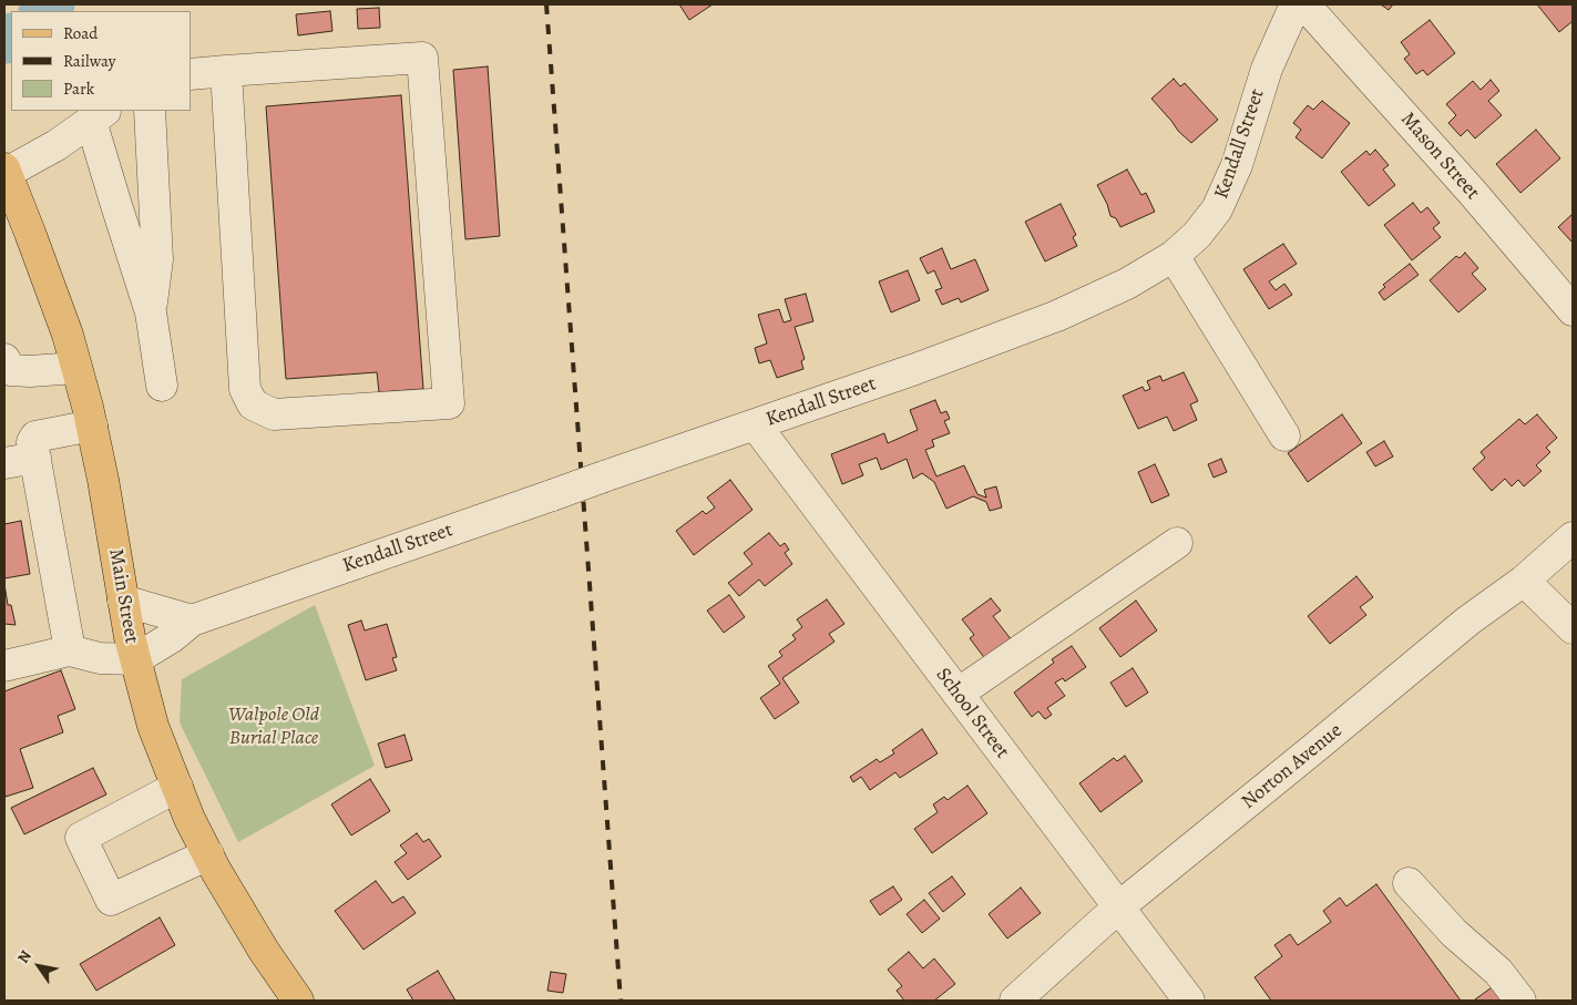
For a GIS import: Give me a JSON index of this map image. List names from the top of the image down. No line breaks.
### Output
{"streets":{"main road":["Main Street"],"street":["Kendall Street","Mason Street","School Street","Norton Avenue"]},"crossings":[["Kendall Street","Main Street"],["Kendall Street","School Street"],["School Street","Norton Avenue"]],"parks":["Walpole Old Burial Place"],"legend":["Road","Railway","Park"],"north":"top left"}
